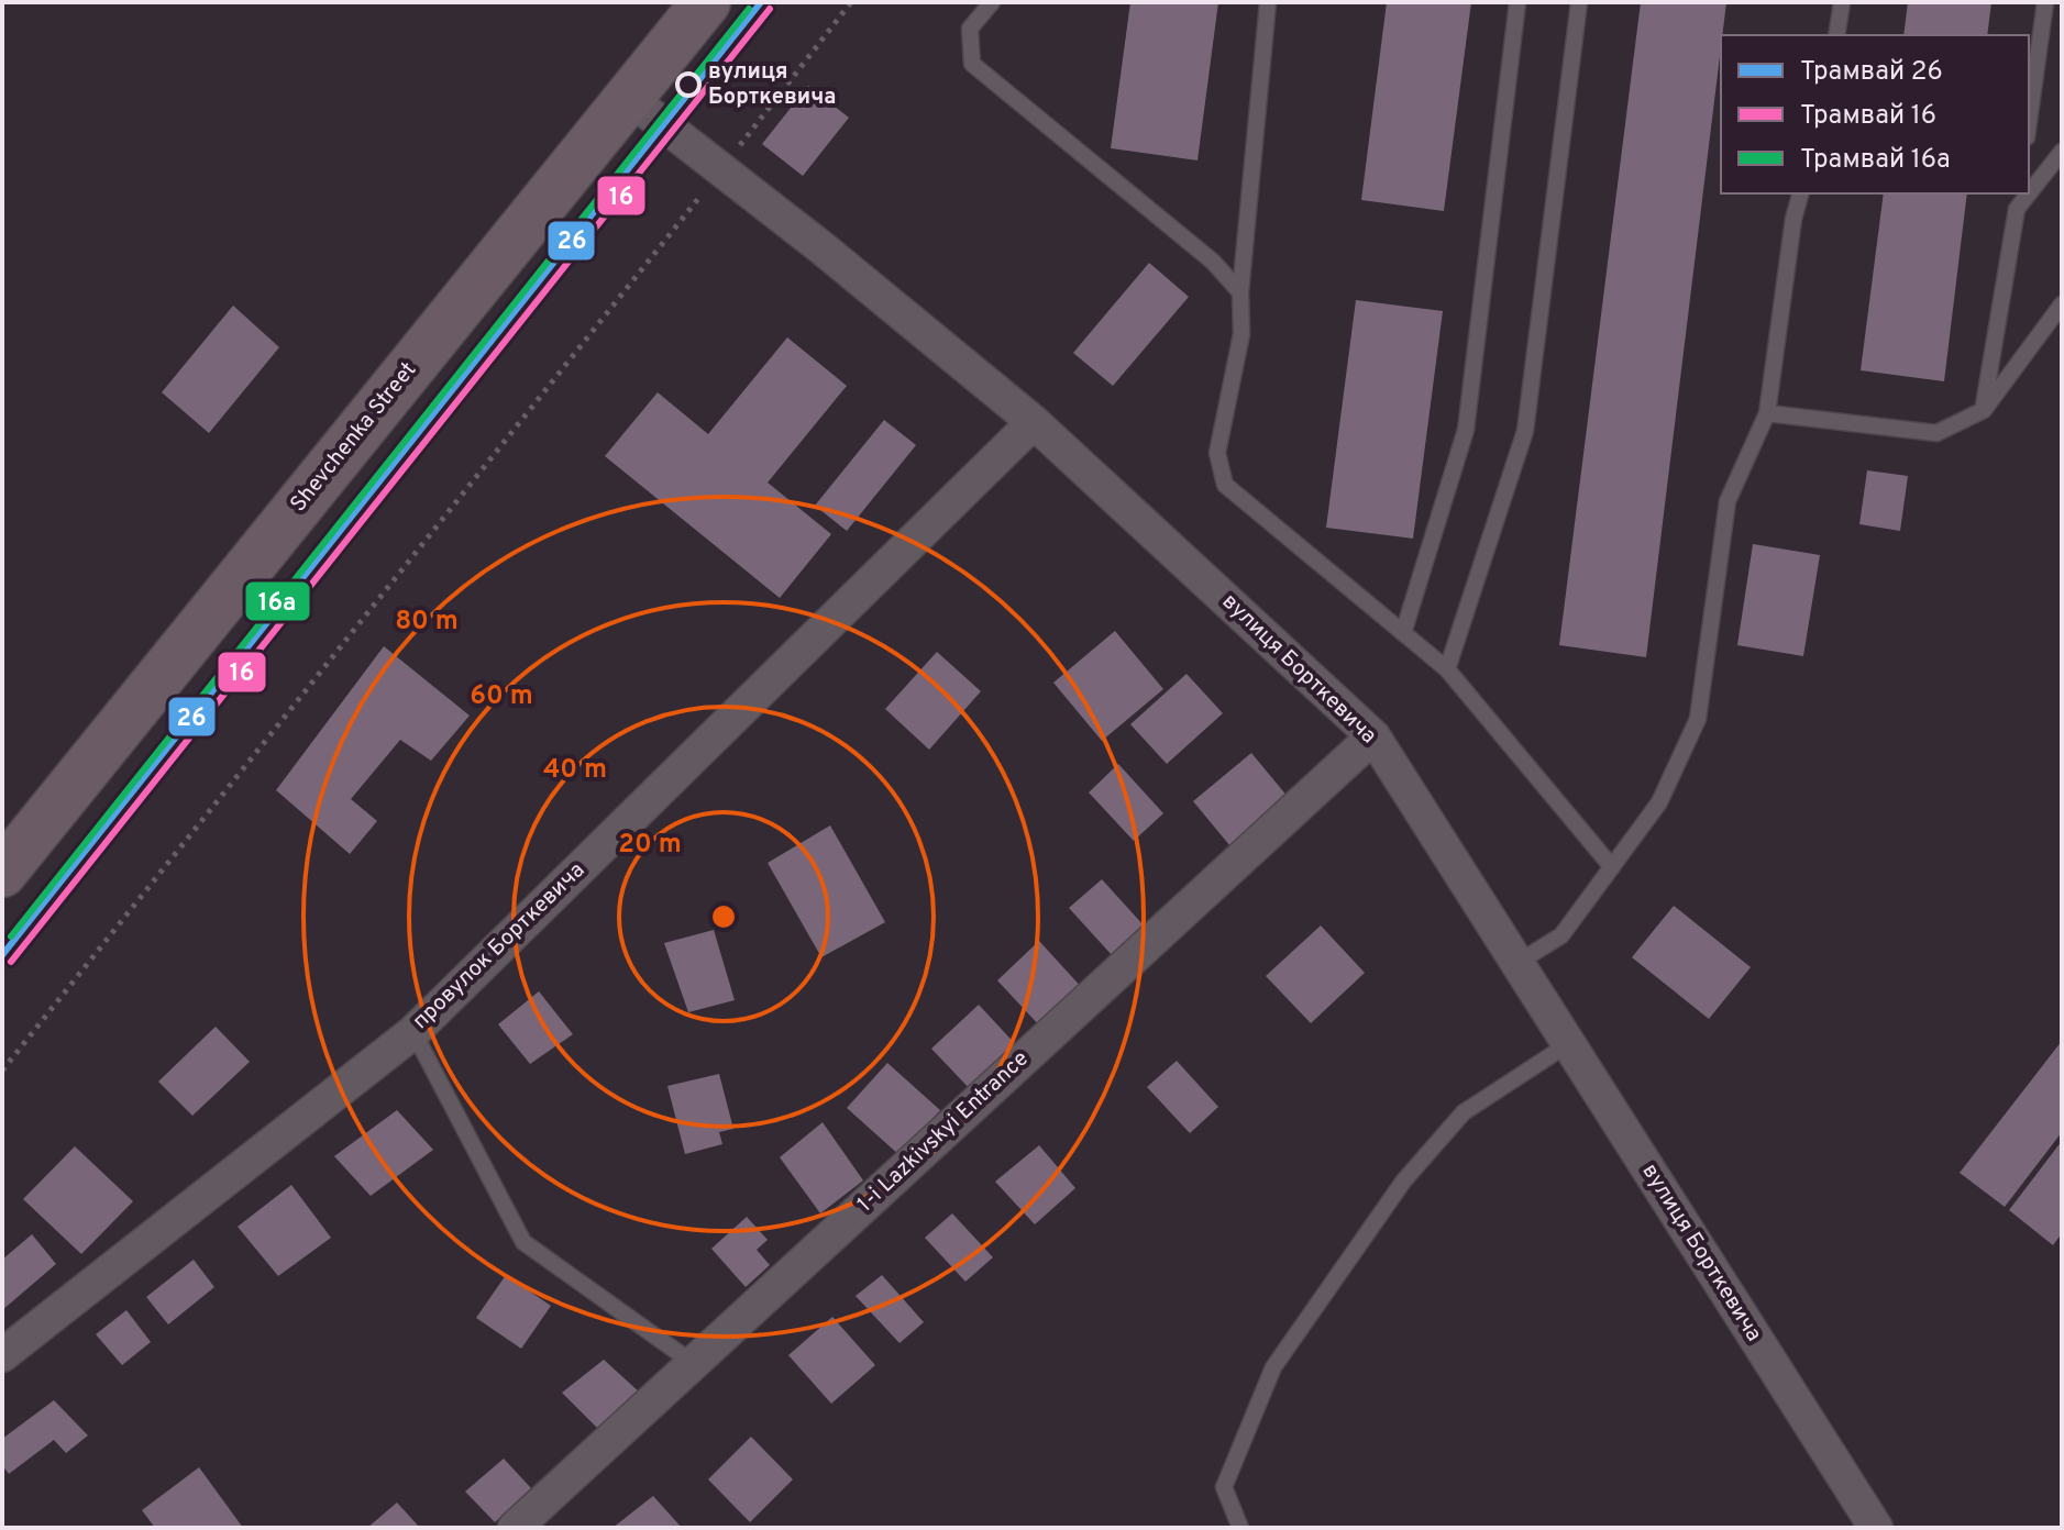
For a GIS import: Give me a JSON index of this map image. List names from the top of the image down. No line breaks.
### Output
{"streets":{"main road":["Shevchenka Street"],"street":["вулиця Борткевича","провулок Борткевича","1-i Lazkivskyi Entrance"]},"crossings":[["Shevchenka Street","вулиця Борткевича"],["вулиця Борткевича","провулок Борткевича"],["вулиця Борткевича","1-i Lazkivskyi Entrance"]],"places":["вулиця Борткевича"],"lines":["tram line 26","tram line 16","tram line 16a"],"legend":["Трамвай 26","Трамвай 16","Трамвай 16a"],"rings":["80 m","60 m","40 m","20 m"]}
